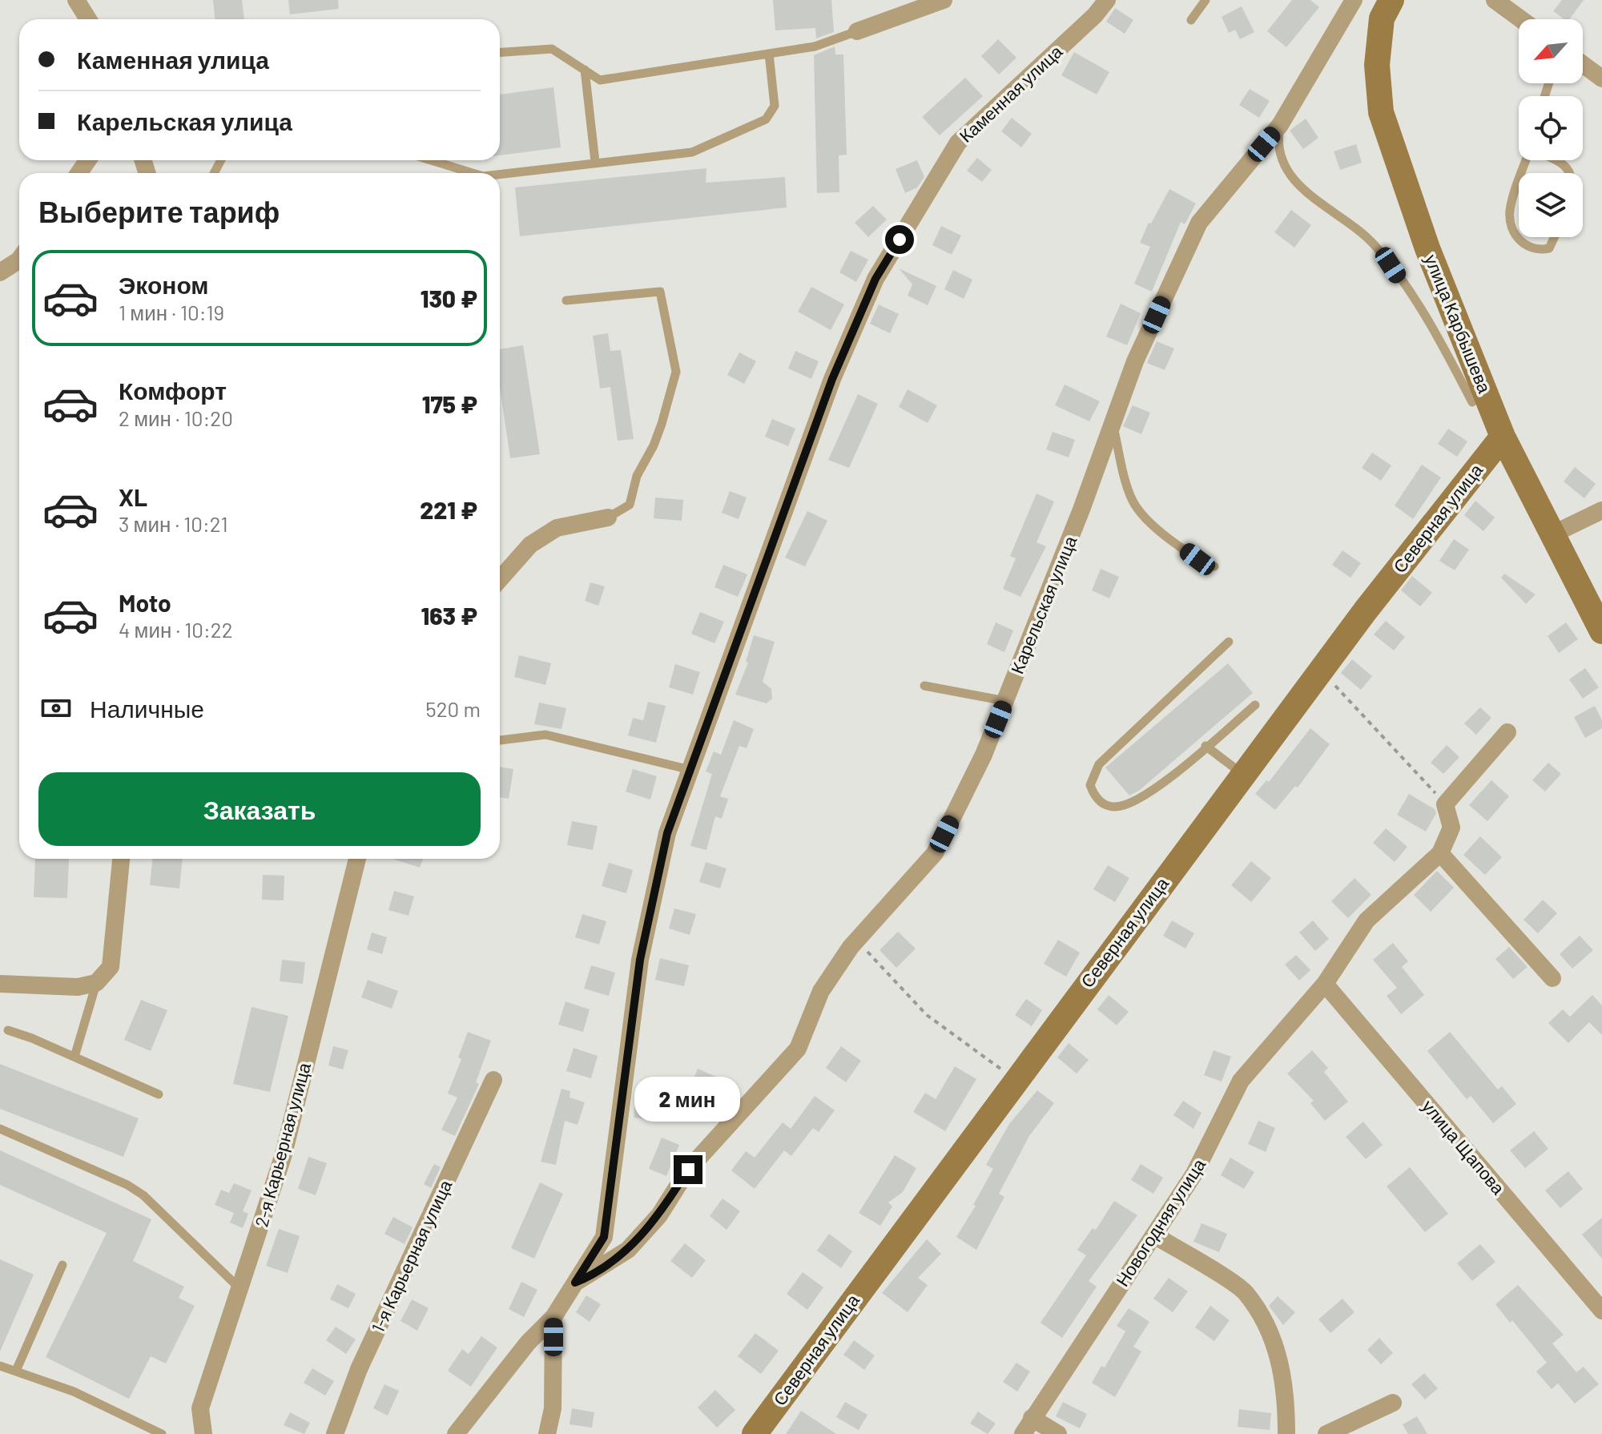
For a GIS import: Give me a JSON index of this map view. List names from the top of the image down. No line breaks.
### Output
{"streets":{"main road":["улица Карбышева","Северная улица"],"street":["Каменная улица","Карельская улица","2-я Карьерная улица","улица Щапова","Новогодняя улица","1-я Карьерная улица"]},"crossings":[["Каменная улица","Карельская улица"],["улица Карбышева","Северная улица"],["улица Щапова","Новогодняя улица"]],"north":"bottom left","page":{"banner":["Каменная улица","Карельская улица"],"heading":"Выберите тариф","list":[{"name":"Эконом","note":"1 мин · 10:19","value":"130 ₽"},{"name":"Комфорт","note":"2 мин · 10:20","value":"175 ₽"},{"name":"XL","note":"3 мин · 10:21","value":"221 ₽"},{"name":"Moto","note":"4 мин · 10:22","value":"163 ₽"}],"pay":["Наличные","520 m"],"buttons":"Заказать","bubble":"2 мин"}}
